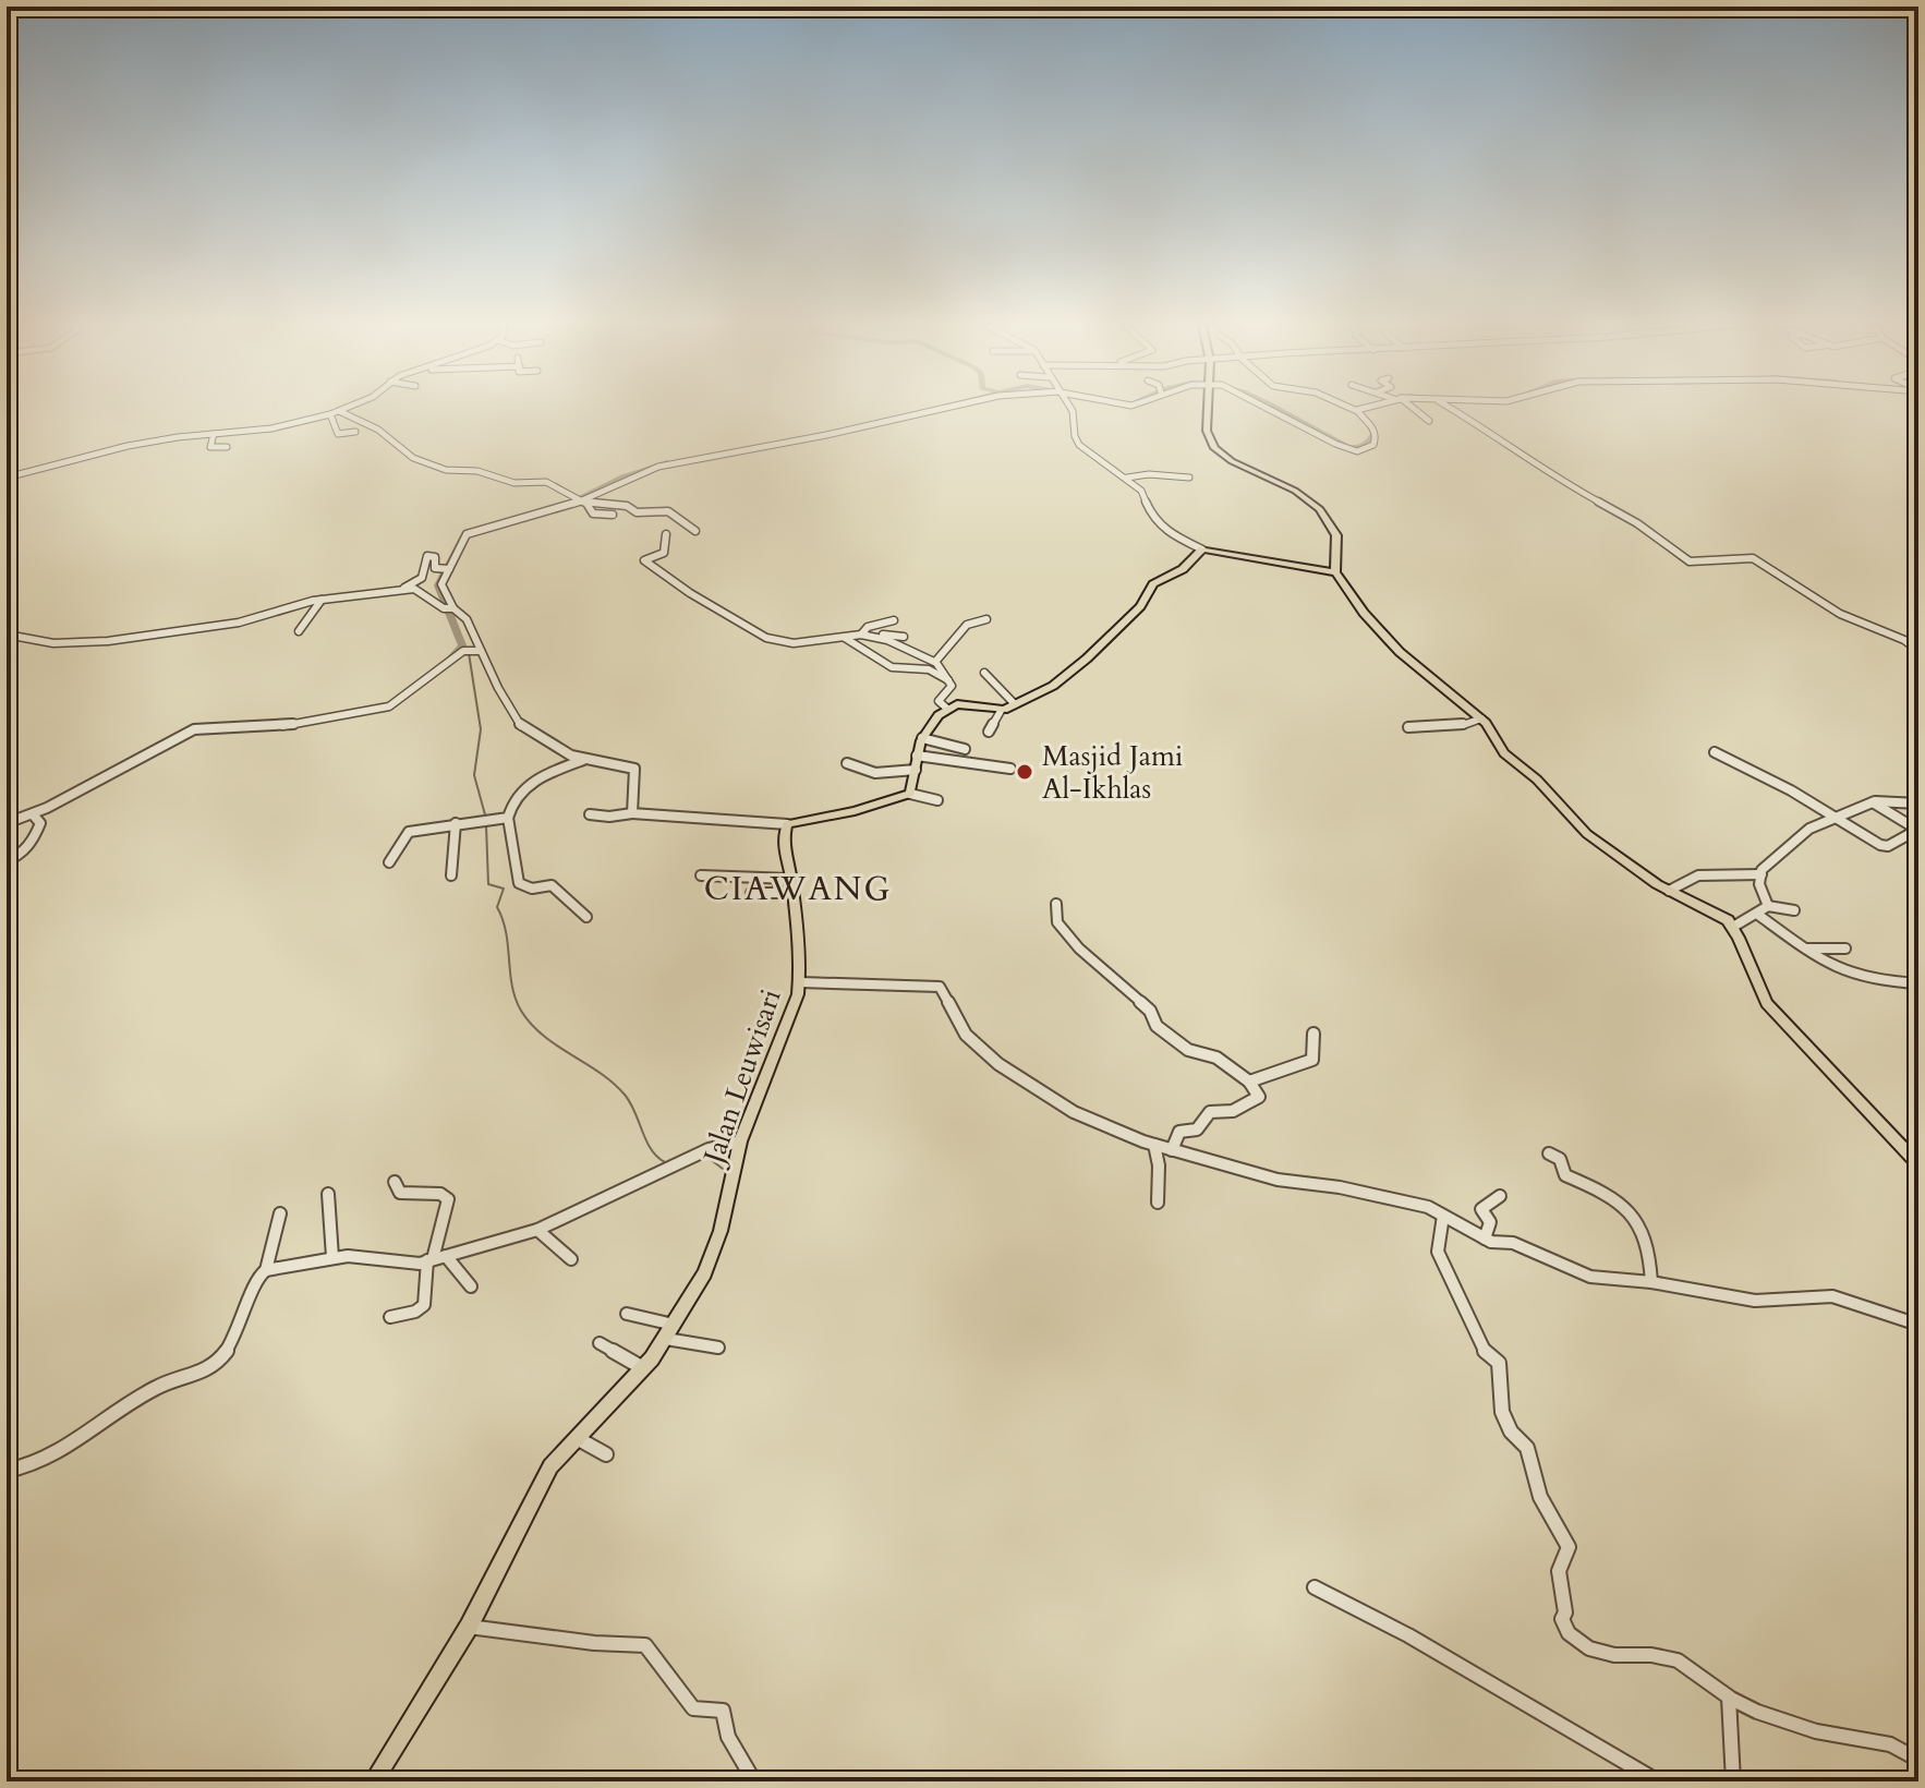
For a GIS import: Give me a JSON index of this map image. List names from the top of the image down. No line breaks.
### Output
{"streets":{"main road":["Jalan Leuwisari"]},"districts":["CIAWANG"],"places":["Masjid Jami Al-Ikhlas"]}
